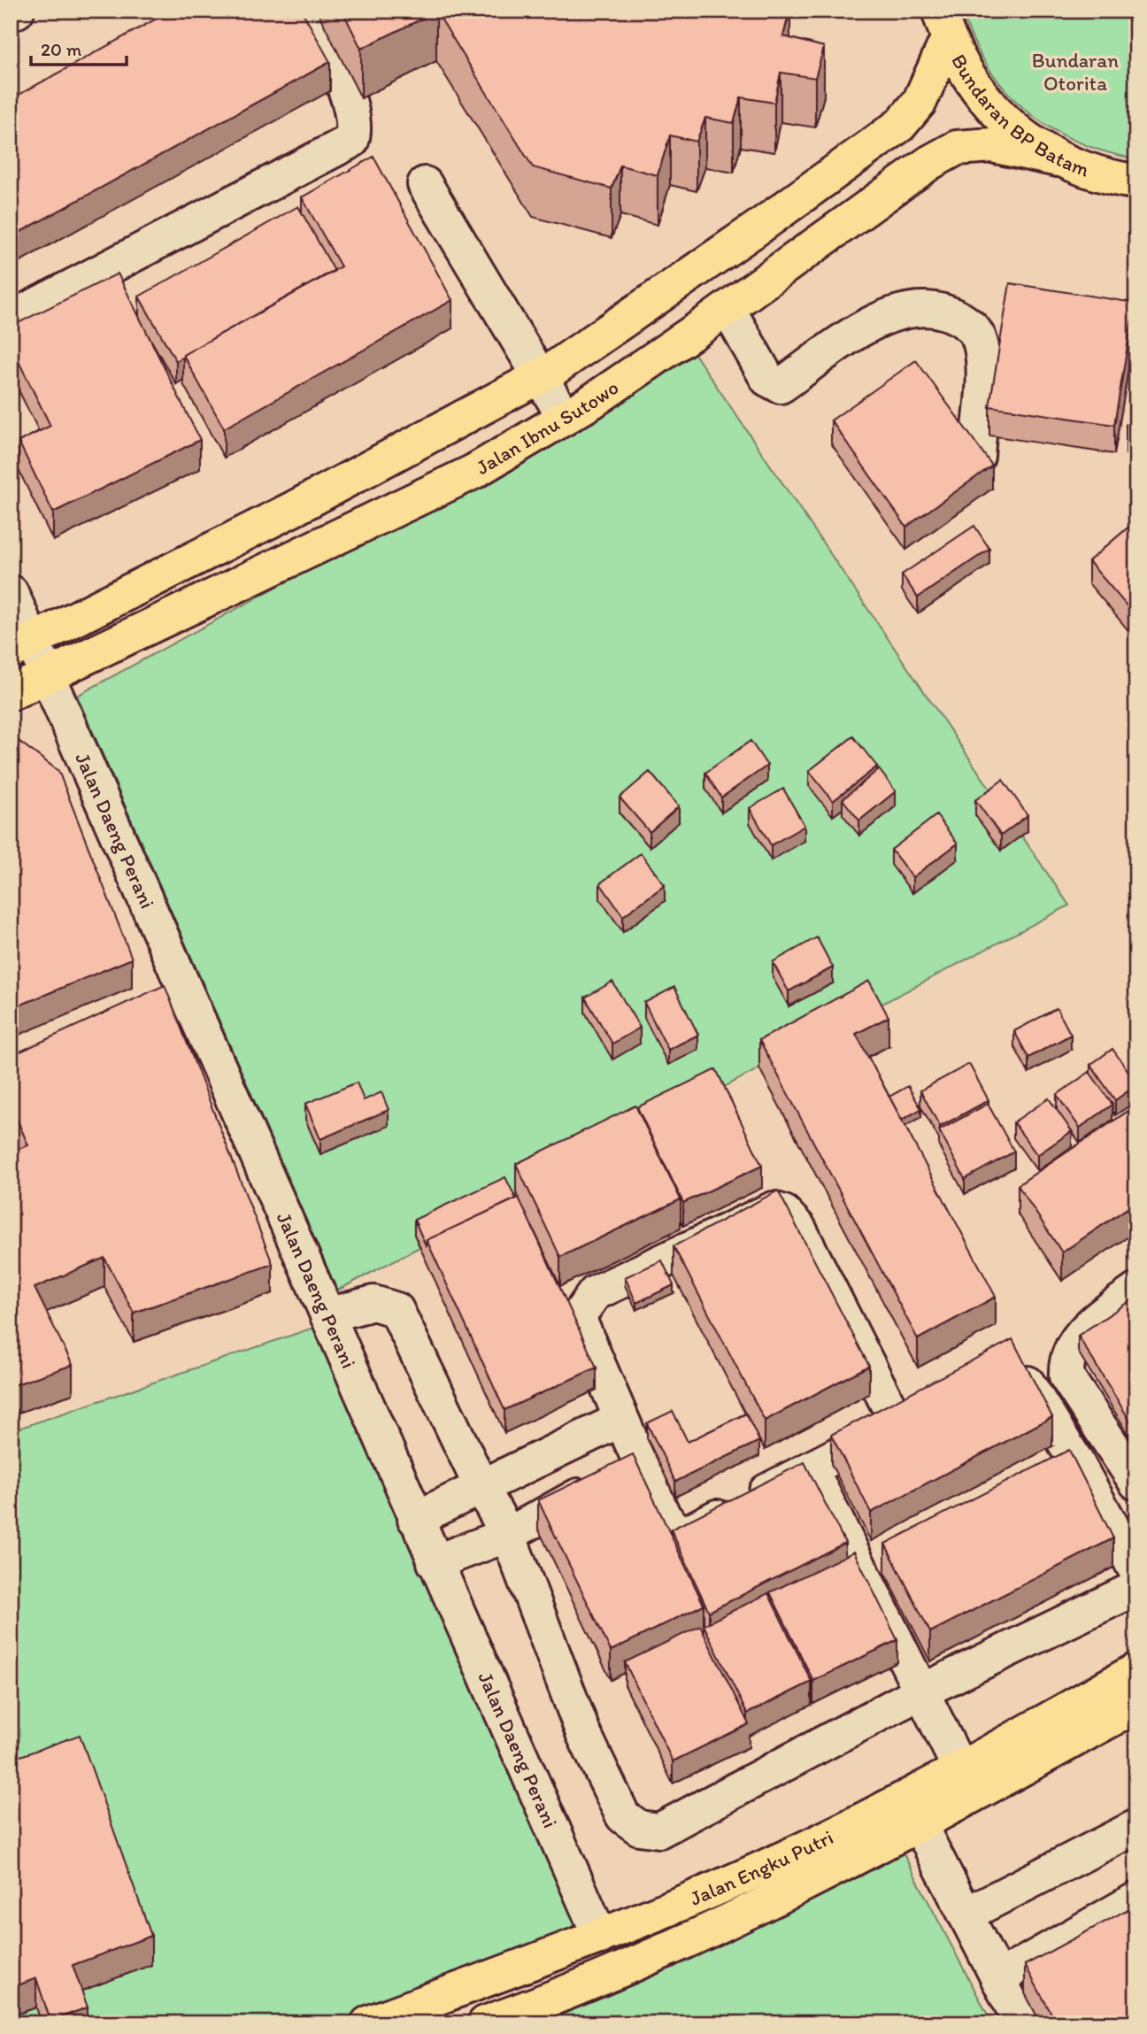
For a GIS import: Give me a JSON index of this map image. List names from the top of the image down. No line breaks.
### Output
{"streets":{"main road":["Bundaran BP Batam","Jalan Ibnu Sutowo","Jalan Engku Putri"],"street":["Jalan Daeng Perani"]},"crossings":[["Bundaran BP Batam","Jalan Ibnu Sutowo"],["Jalan Ibnu Sutowo","Jalan Daeng Perani"],["Jalan Daeng Perani","Jalan Engku Putri"]],"parks":["Bundaran Otorita"],"scale_bar":"20 m"}
